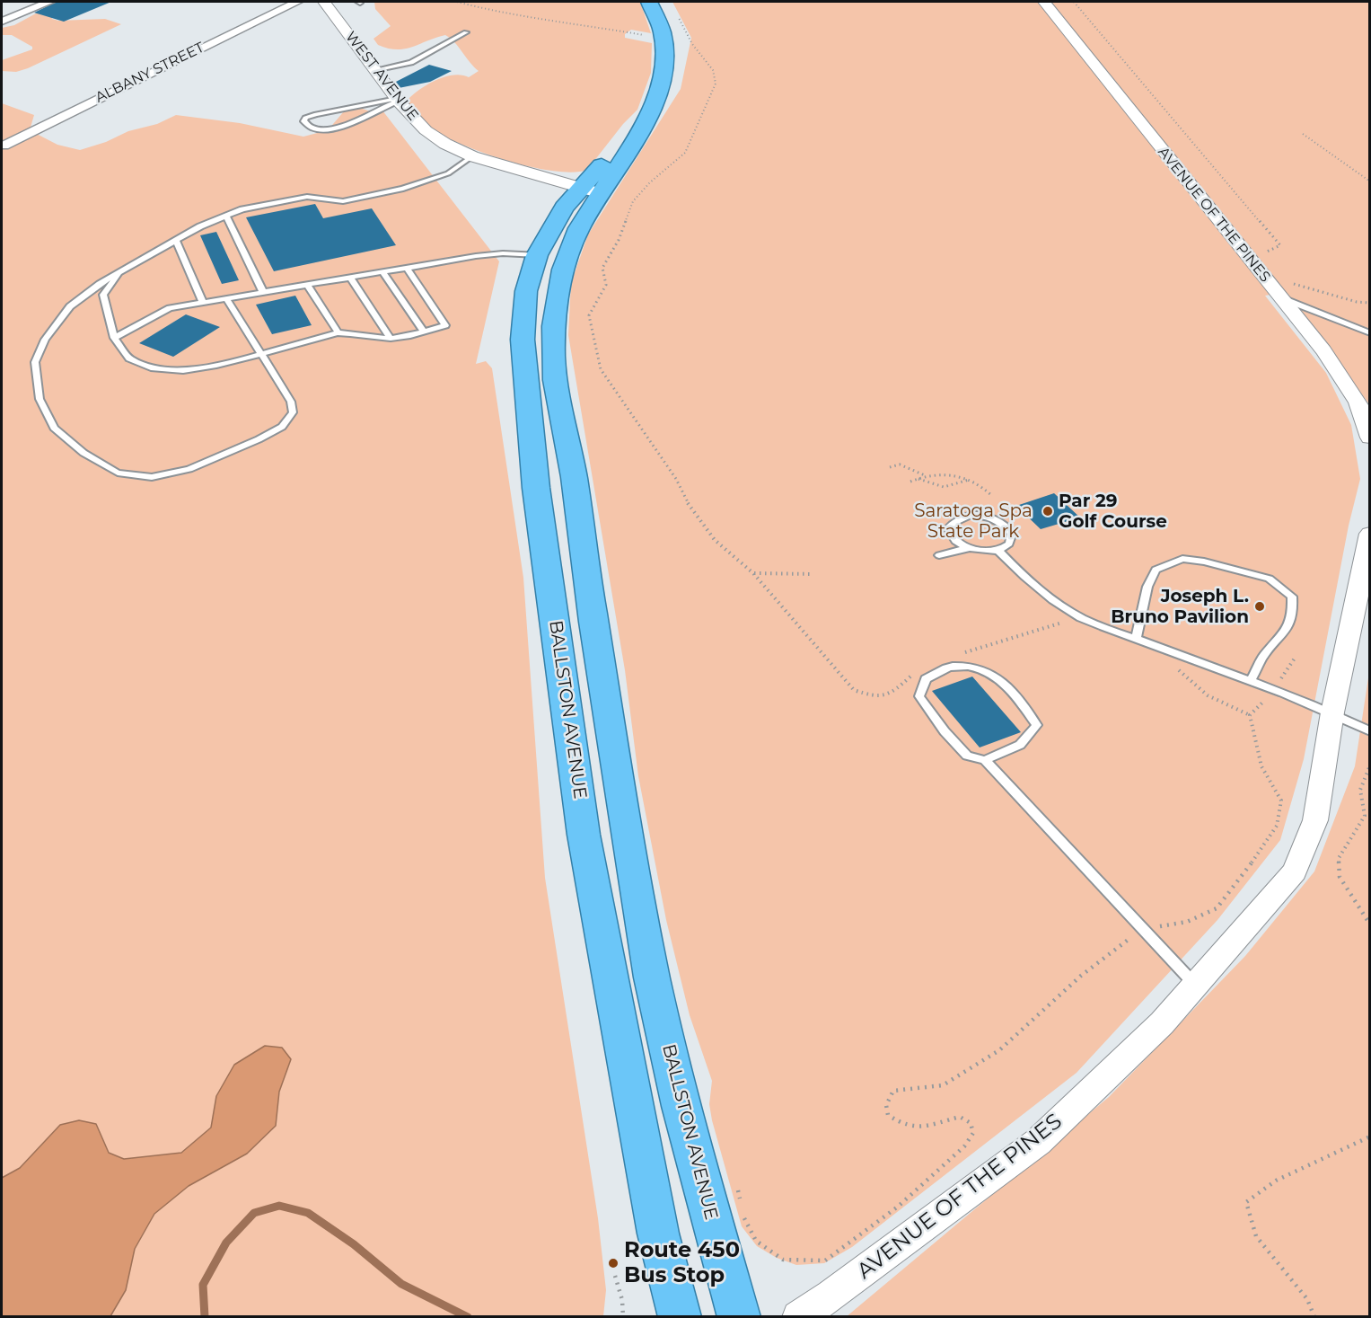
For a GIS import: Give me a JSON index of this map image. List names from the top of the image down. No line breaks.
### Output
{"streets":{"highway":["BALLSTON AVENUE"],"street":["ALBANY STREET","WEST AVENUE","AVENUE OF THE PINES"]},"crossings":[["WEST AVENUE","BALLSTON AVENUE"]],"parks":["Saratoga Spa State Park"],"places":["Par 29 Golf Course","Joseph L. Bruno Pavilion","Route 450 Bus Stop"]}
